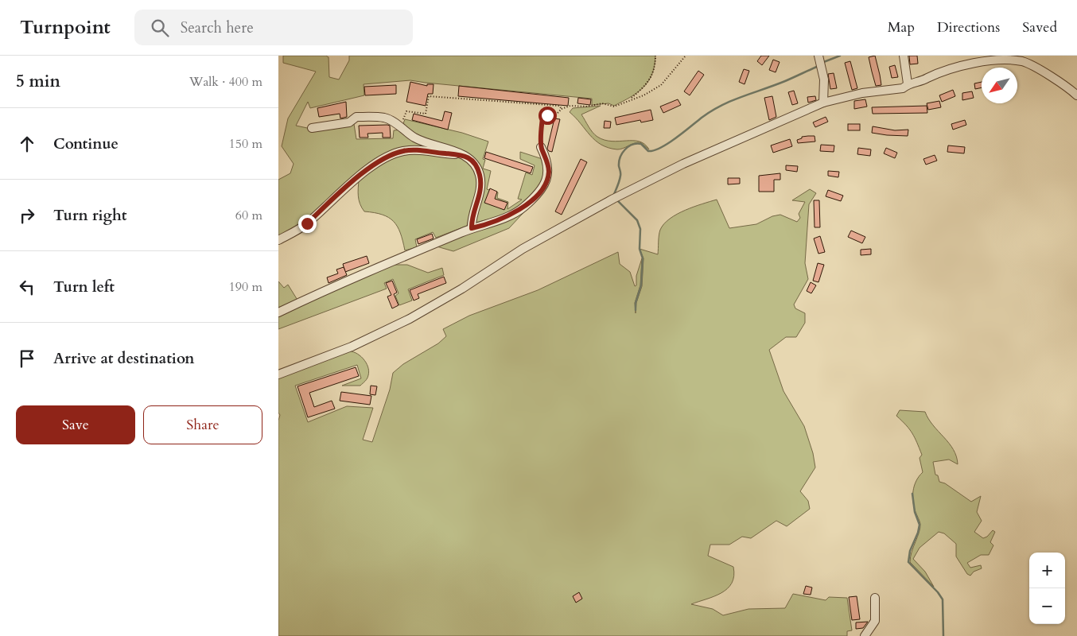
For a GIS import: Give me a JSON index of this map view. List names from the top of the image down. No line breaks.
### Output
{"north":"bottom left","page":{"header":"Turnpoint","search":"Search here","nav":["Map","Directions","Saved"],"heading":["5 min","Walk · 400 m"],"list":[["Continue","150 m"],["Turn right","60 m"],["Turn left","190 m"],"Arrive at destination"],"buttons":["Save","Share"],"map_buttons":["+","−"]}}
